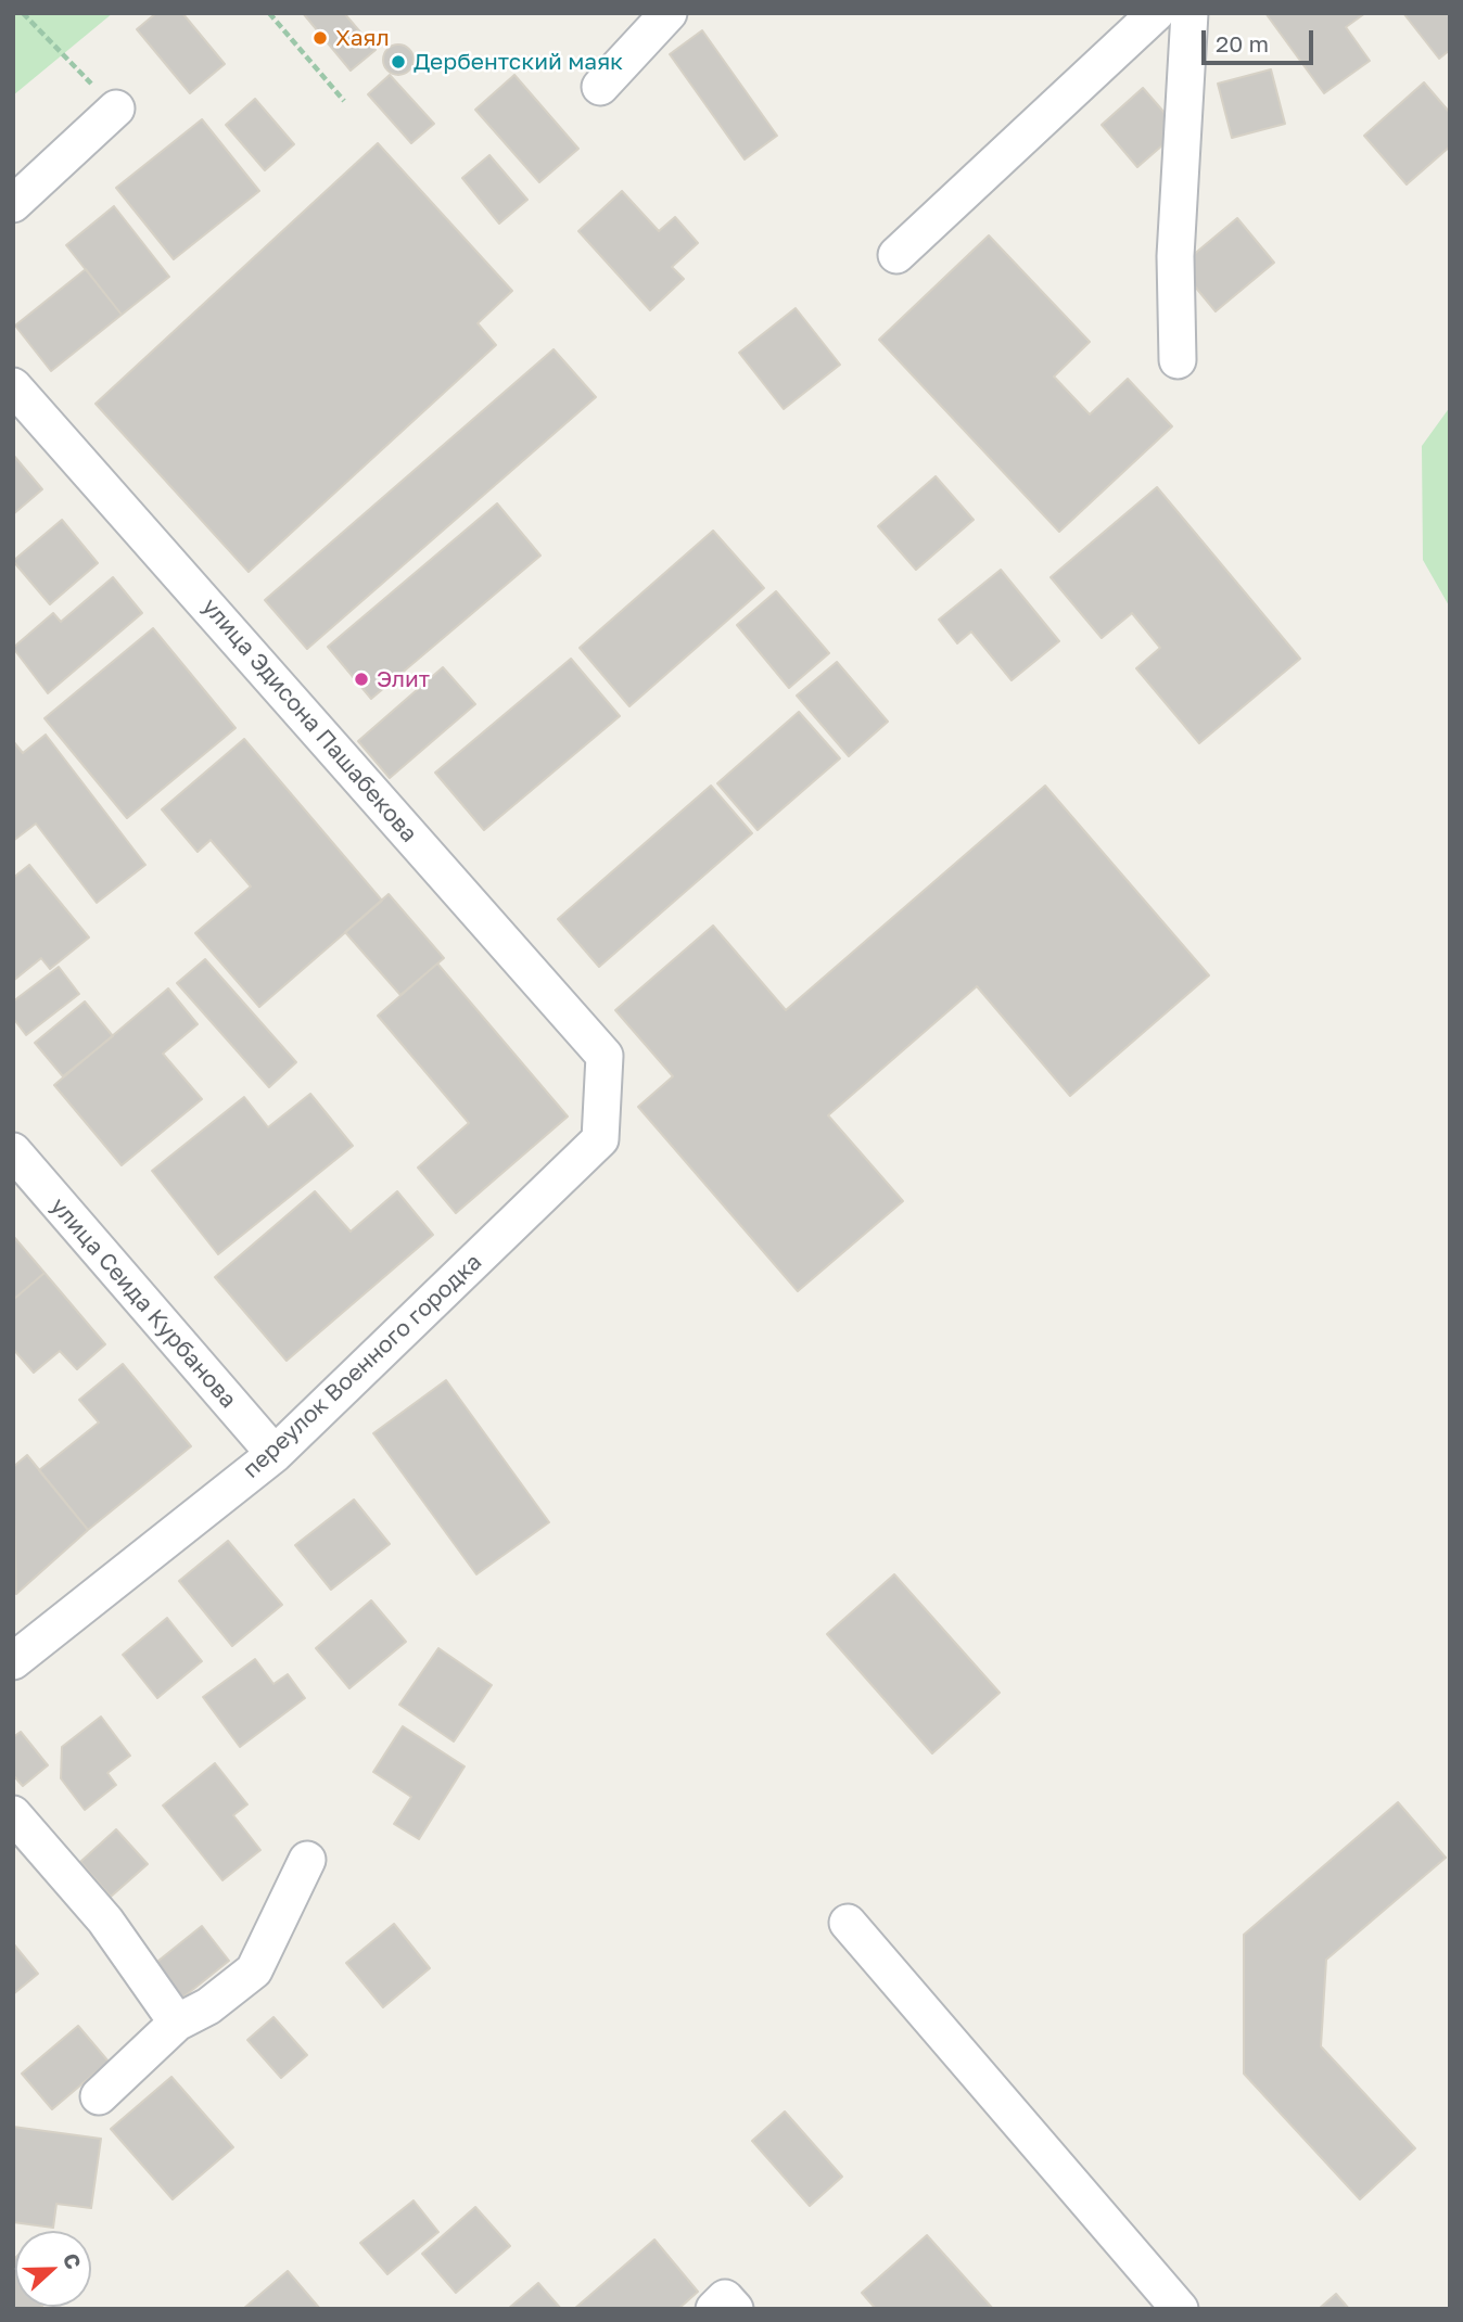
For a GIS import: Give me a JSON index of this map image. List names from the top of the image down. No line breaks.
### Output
{"streets":{"street":["улица Эдисона Пашабекова","улица Сеида Курбанова","переулок Военного городка"]},"crossings":[["улица Эдисона Пашабекова","переулок Военного городка"],["улица Сеида Курбанова","переулок Военного городка"]],"places":["Хаял","Дербентский маяк","Элит"],"scale_bar":"20 m","north":"right"}
